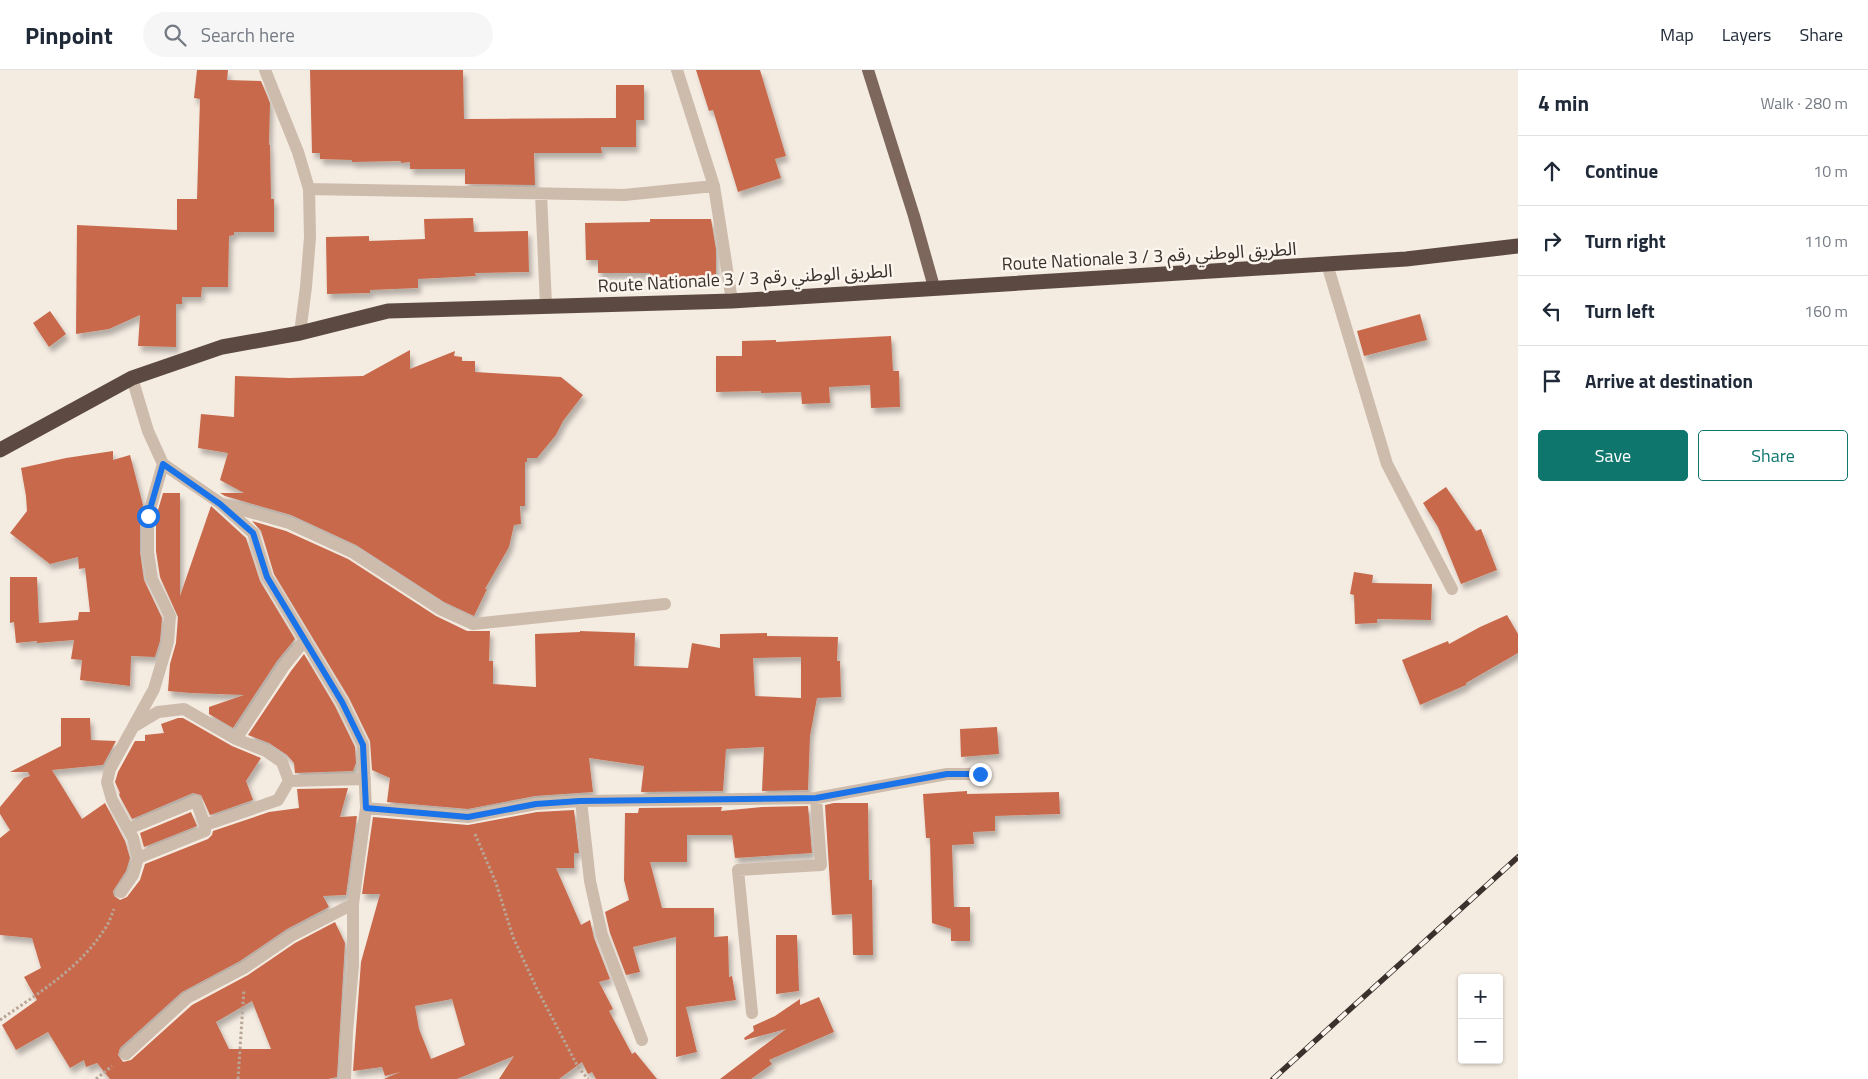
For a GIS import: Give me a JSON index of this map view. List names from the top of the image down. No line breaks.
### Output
{"streets":{"highway":["Route Nationale 3 / الطريق الوطني رقم 3"]},"page":{"header":"Pinpoint","search":"Search here","nav":["Map","Layers","Share"],"heading":["4 min","Walk · 280 m"],"list":[["Continue","10 m"],["Turn right","110 m"],["Turn left","160 m"],"Arrive at destination"],"buttons":["Save","Share"],"map_buttons":["+","−"]}}
